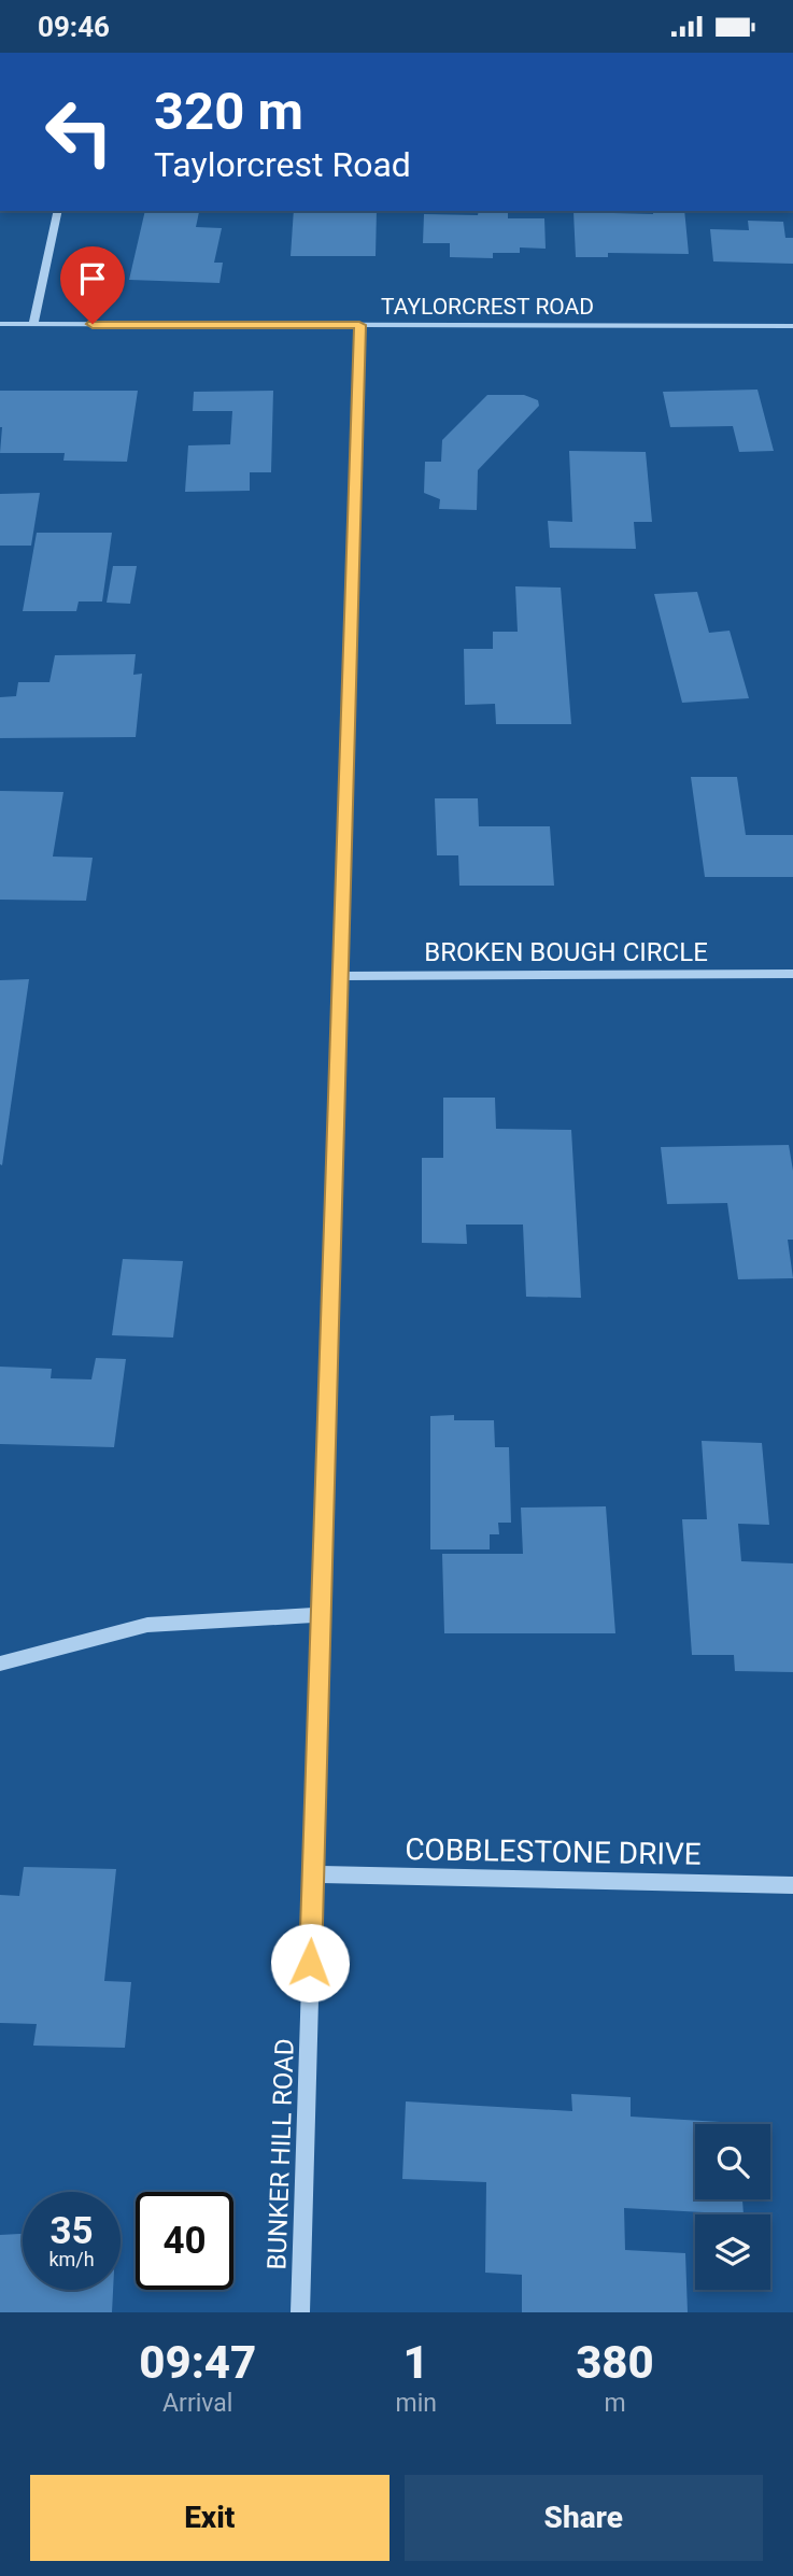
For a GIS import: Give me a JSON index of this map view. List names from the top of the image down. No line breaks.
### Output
{"streets":{"street":["TAYLORCREST ROAD","BROKEN BOUGH CIRCLE","COBBLESTONE DRIVE","BUNKER HILL ROAD"]},"crossings":[["TAYLORCREST ROAD","BUNKER HILL ROAD"],["BROKEN BOUGH CIRCLE","BUNKER HILL ROAD"],["COBBLESTONE DRIVE","BUNKER HILL ROAD"]],"page":{"status":"09:46","turn":["320 m","Taylorcrest Road"],"speed":"35 km/h","limit":"40","eta":["09:47","Arrival","1","min","380","m"],"buttons":["Exit","Share"]}}
